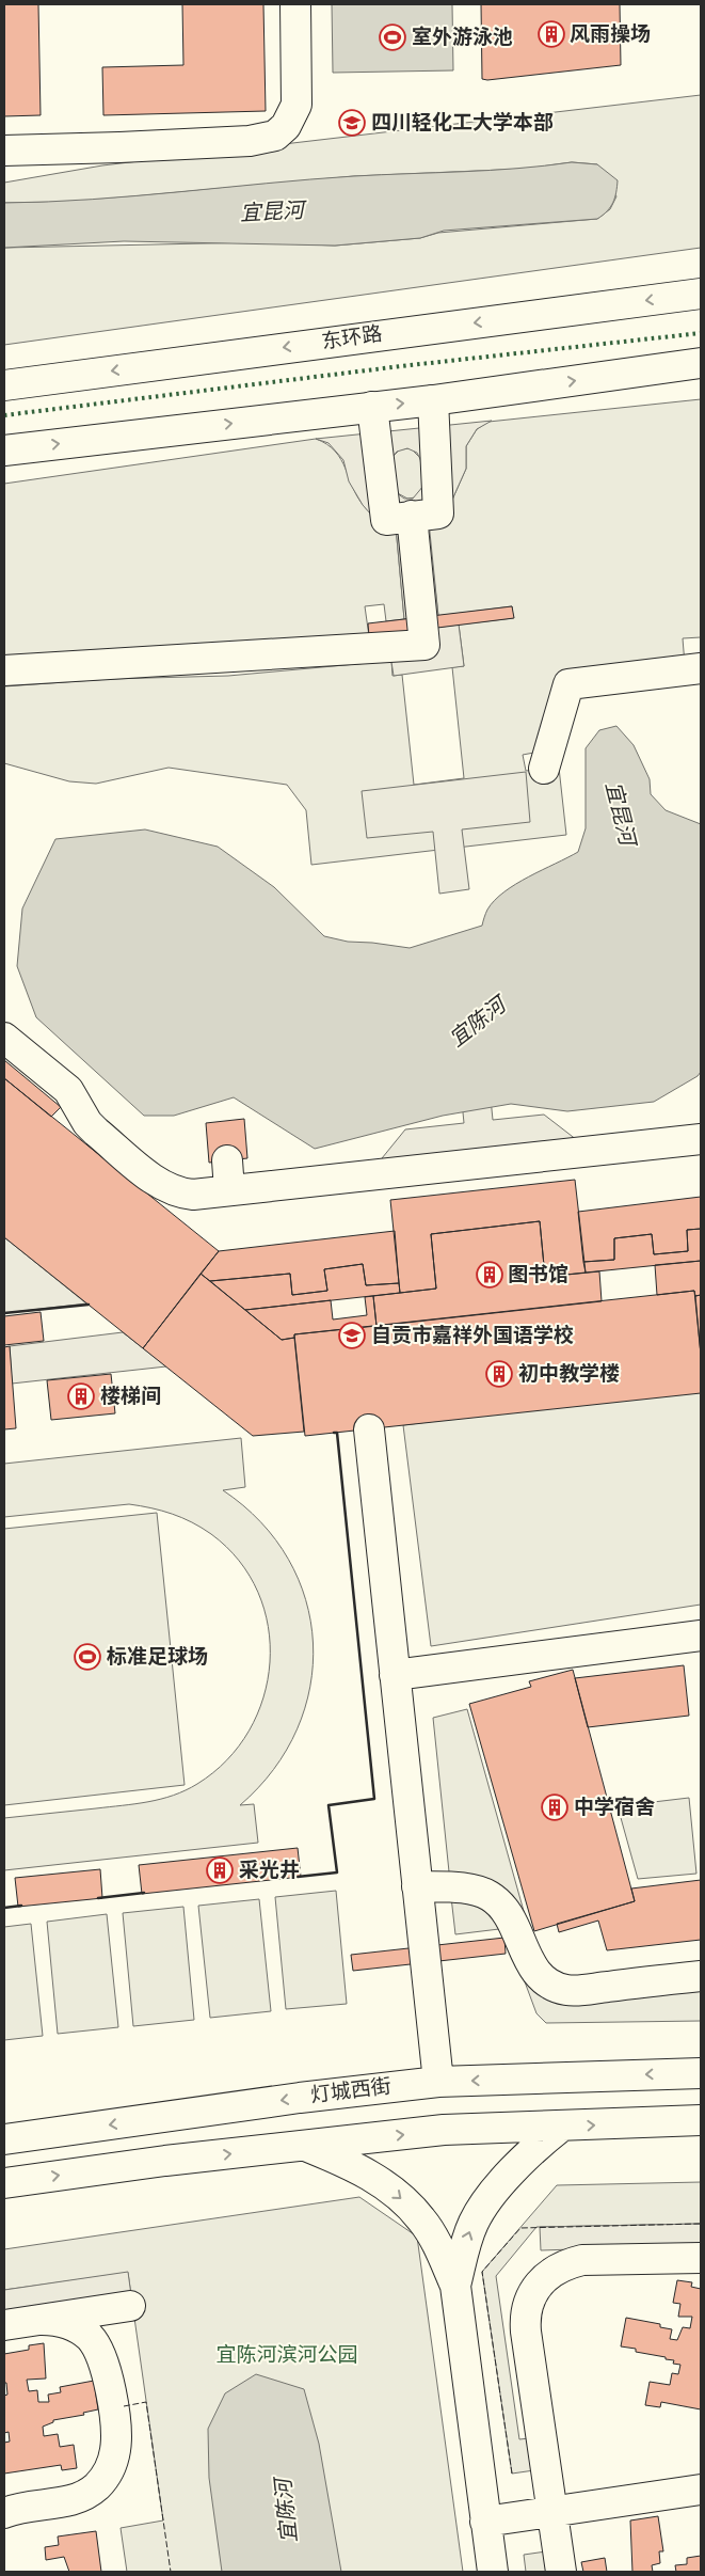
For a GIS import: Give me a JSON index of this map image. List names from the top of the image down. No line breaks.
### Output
{"streets":{"main road":["东环路","灯城西街"]},"water":["宜昆河","宜陈河"],"parks":["宜陈河滨河公园"],"places":{"building":["风雨操场","图书馆","初中教学楼","楼梯间","中学宿舍","采光井"],"sports":["室外游泳池","标准足球场"],"school or university":["四川轻化工大学本部","自贡市嘉祥外国语学校"]}}
